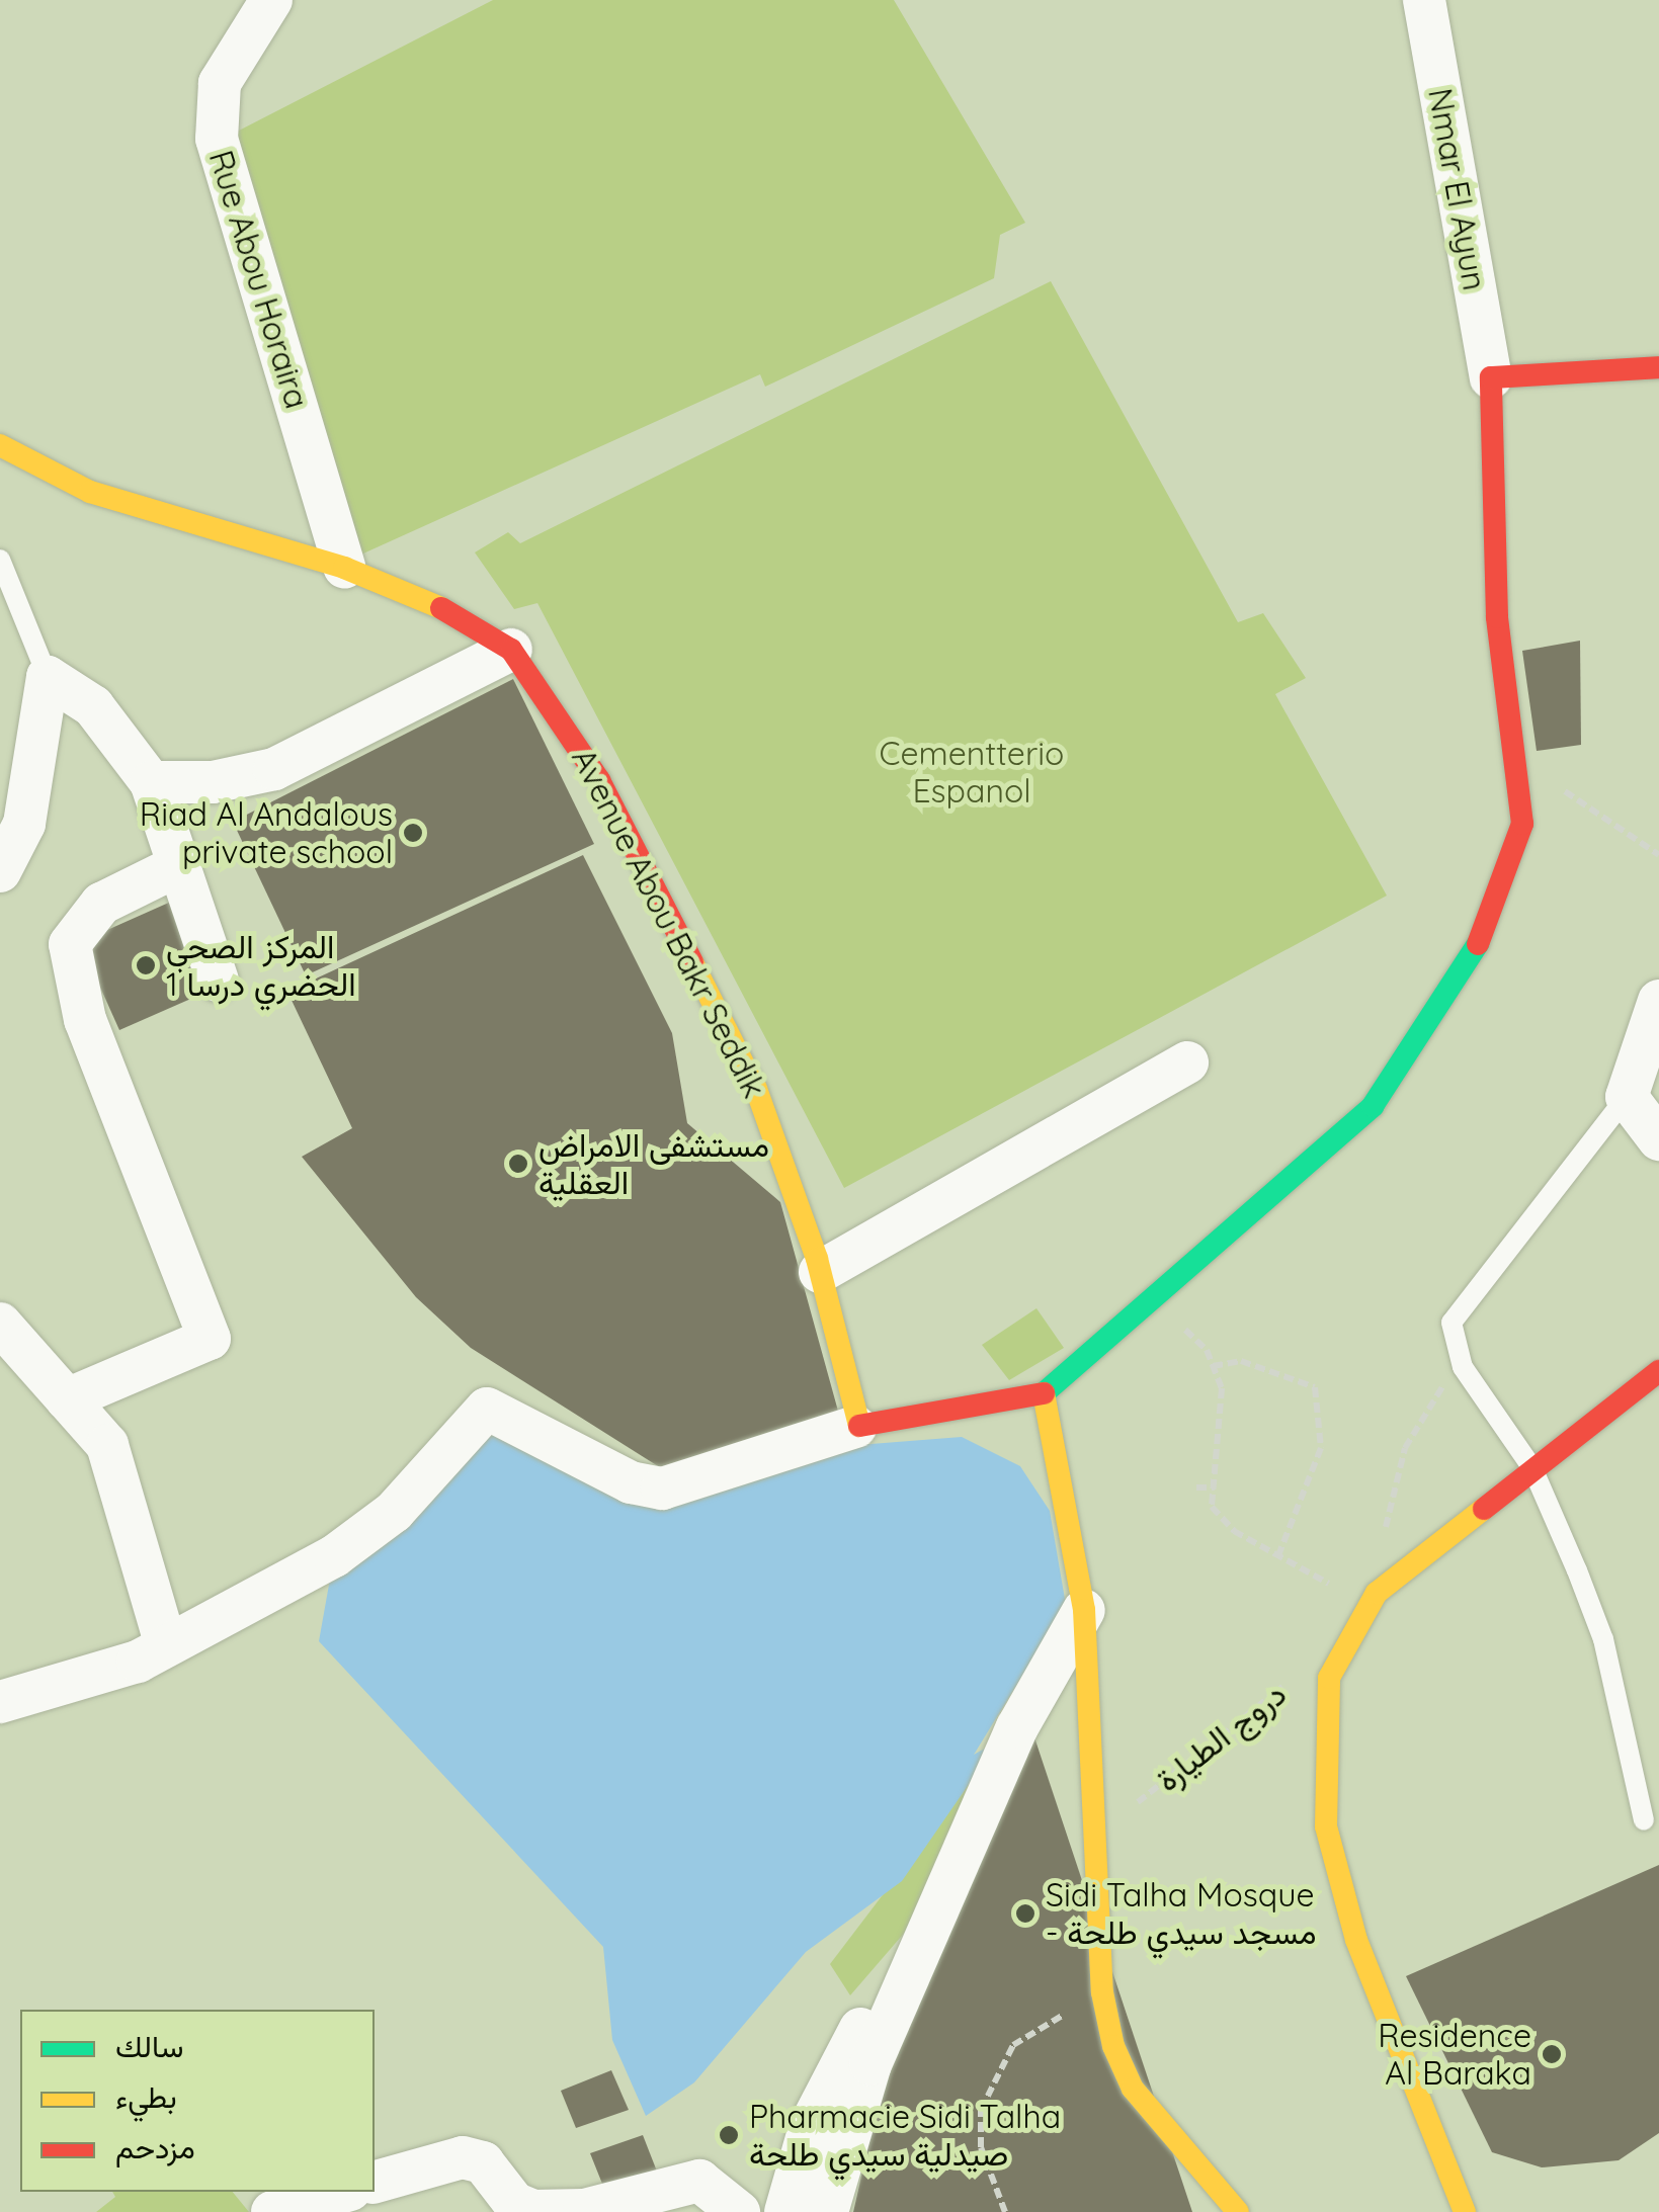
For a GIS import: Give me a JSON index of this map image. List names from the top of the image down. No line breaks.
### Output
{"streets":{"street":["Nmar El Ayun","Rue Abou Horaira","Avenue Abou Bakr Seddik"],"path":["دروج الطيارة"]},"crossings":[["Rue Abou Horaira","Avenue Abou Bakr Seddik"]],"parks":["Cementterio Espanol"],"places":["Riad Al Andalous private school","المركز الصحي الحضري درسا 1","مستشفى الامراض العقلية","Sidi Talha Mosque - مسجد سيدي طلحة","Residence Al Baraka","Pharmacie Sidi Talha صيدلية سيدي طلحة"],"legend":["سالك","بطيء","مزدحم"]}
